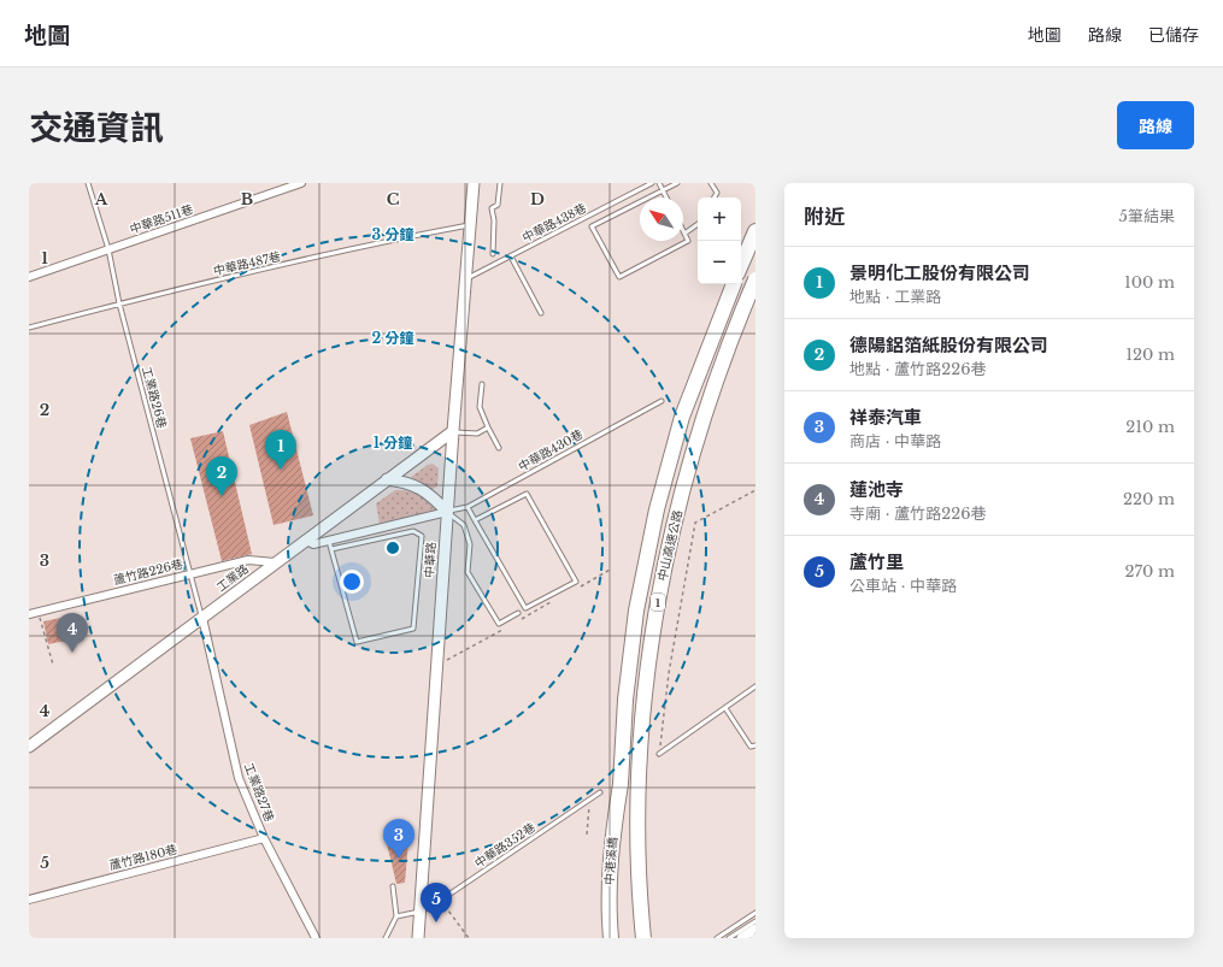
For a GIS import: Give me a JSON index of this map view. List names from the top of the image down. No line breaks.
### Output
{"streets":{"highway":["中山高速公路","1","中港溪橋"],"street":["中華路511巷","中華路","蘆竹路226巷","工業路","工業路27巷","蘆竹路180巷"],"lane":["中華路438巷","中華路487巷","工業路26巷","中華路430巷","中華路352巷"]},"crossings":[["中華路511巷","工業路26巷"],["中華路438巷","中華路"],["中華路487巷","工業路26巷"],["中華路487巷","中華路"],["工業路26巷","蘆竹路226巷"],["工業路26巷","工業路"],["工業路26巷","工業路27巷"],["中華路430巷","中華路"],["中山高速公路","中港溪橋"],["中華路","工業路"],["中華路","中華路352巷"],["蘆竹路226巷","工業路"],["工業路","工業路27巷"],["工業路27巷","蘆竹路180巷"]],"north":"top left","page":{"header":"地圖","nav":["地圖","路線","已儲存"],"title":"交通資訊","buttons":"路線","heading":["附近","5筆結果"],"map_buttons":["+","−"],"list":[{"mark":"1","name":"景明化工股份有限公司","note":"地點 · 工業路","value":"100 m"},{"mark":"2","name":"德陽鋁箔紙股份有限公司","note":"地點 · 蘆竹路226巷","value":"120 m"},{"mark":"3","name":"祥泰汽車","note":"商店 · 中華路","value":"210 m"},{"mark":"4","name":"蓮池寺","note":"寺廟 · 蘆竹路226巷","value":"220 m"},{"mark":"5","name":"蘆竹里","note":"公車站 · 中華路","value":"270 m"}],"pins":["1","2","4","3","5"]},"grid":{"columns":["A","B","C","D"],"rows":["1","2","3","4","5"]},"rings":["3 分鐘","2 分鐘","1 分鐘"]}
